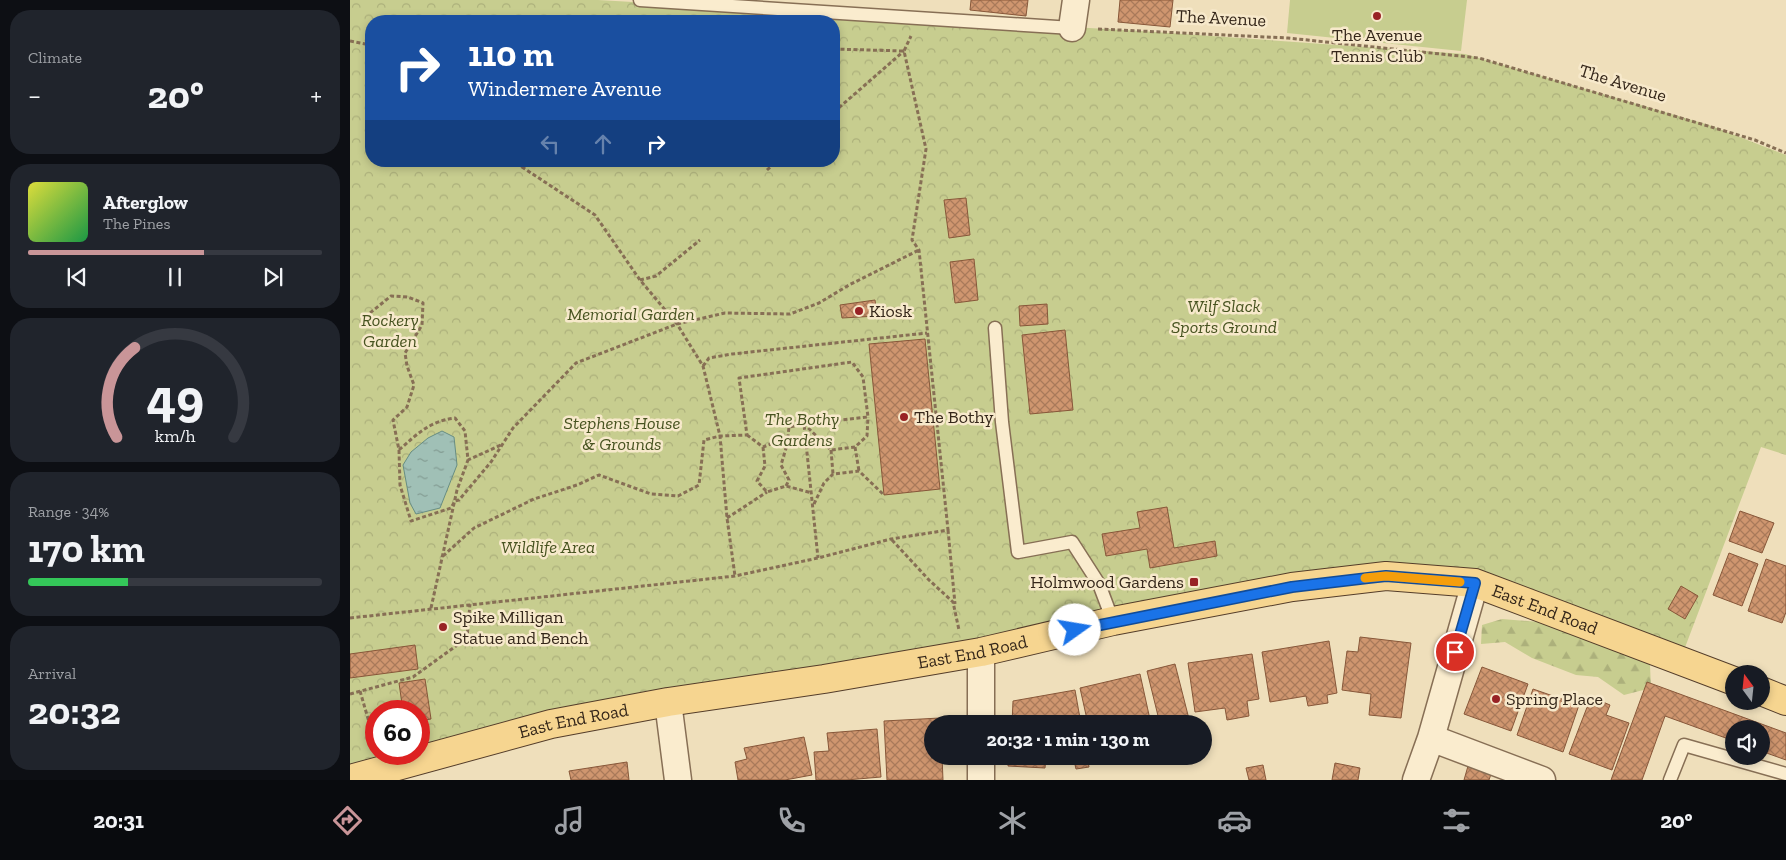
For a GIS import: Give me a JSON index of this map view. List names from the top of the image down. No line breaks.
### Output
{"streets":{"main road":["East End Road"],"path":["The Avenue"]},"parks":["Wilf Slack Sports Ground","Memorial Garden","Rockery Garden","The Bothy Gardens","Stephens House & Grounds","Wildlife Area"],"places":{"other":["The Avenue Tennis Club","Kiosk","The Bothy","Spike Milligan Statue and Bench","Spring Place"],"transit":["Holmwood Gardens"]},"north":"top","page":{"tile":["Climate",["Range · 34%","170 km"],["Arrival","20:32"]],"turn":["110 m","Windermere Avenue"],"heat":["−","20°","+"],"song":["Afterglow","The Pines"],"limit":"60","trip":"20:32 · 1 min · 130 m","tabs":["20:31","20°"],"gauge":["49","km/h"]}}
